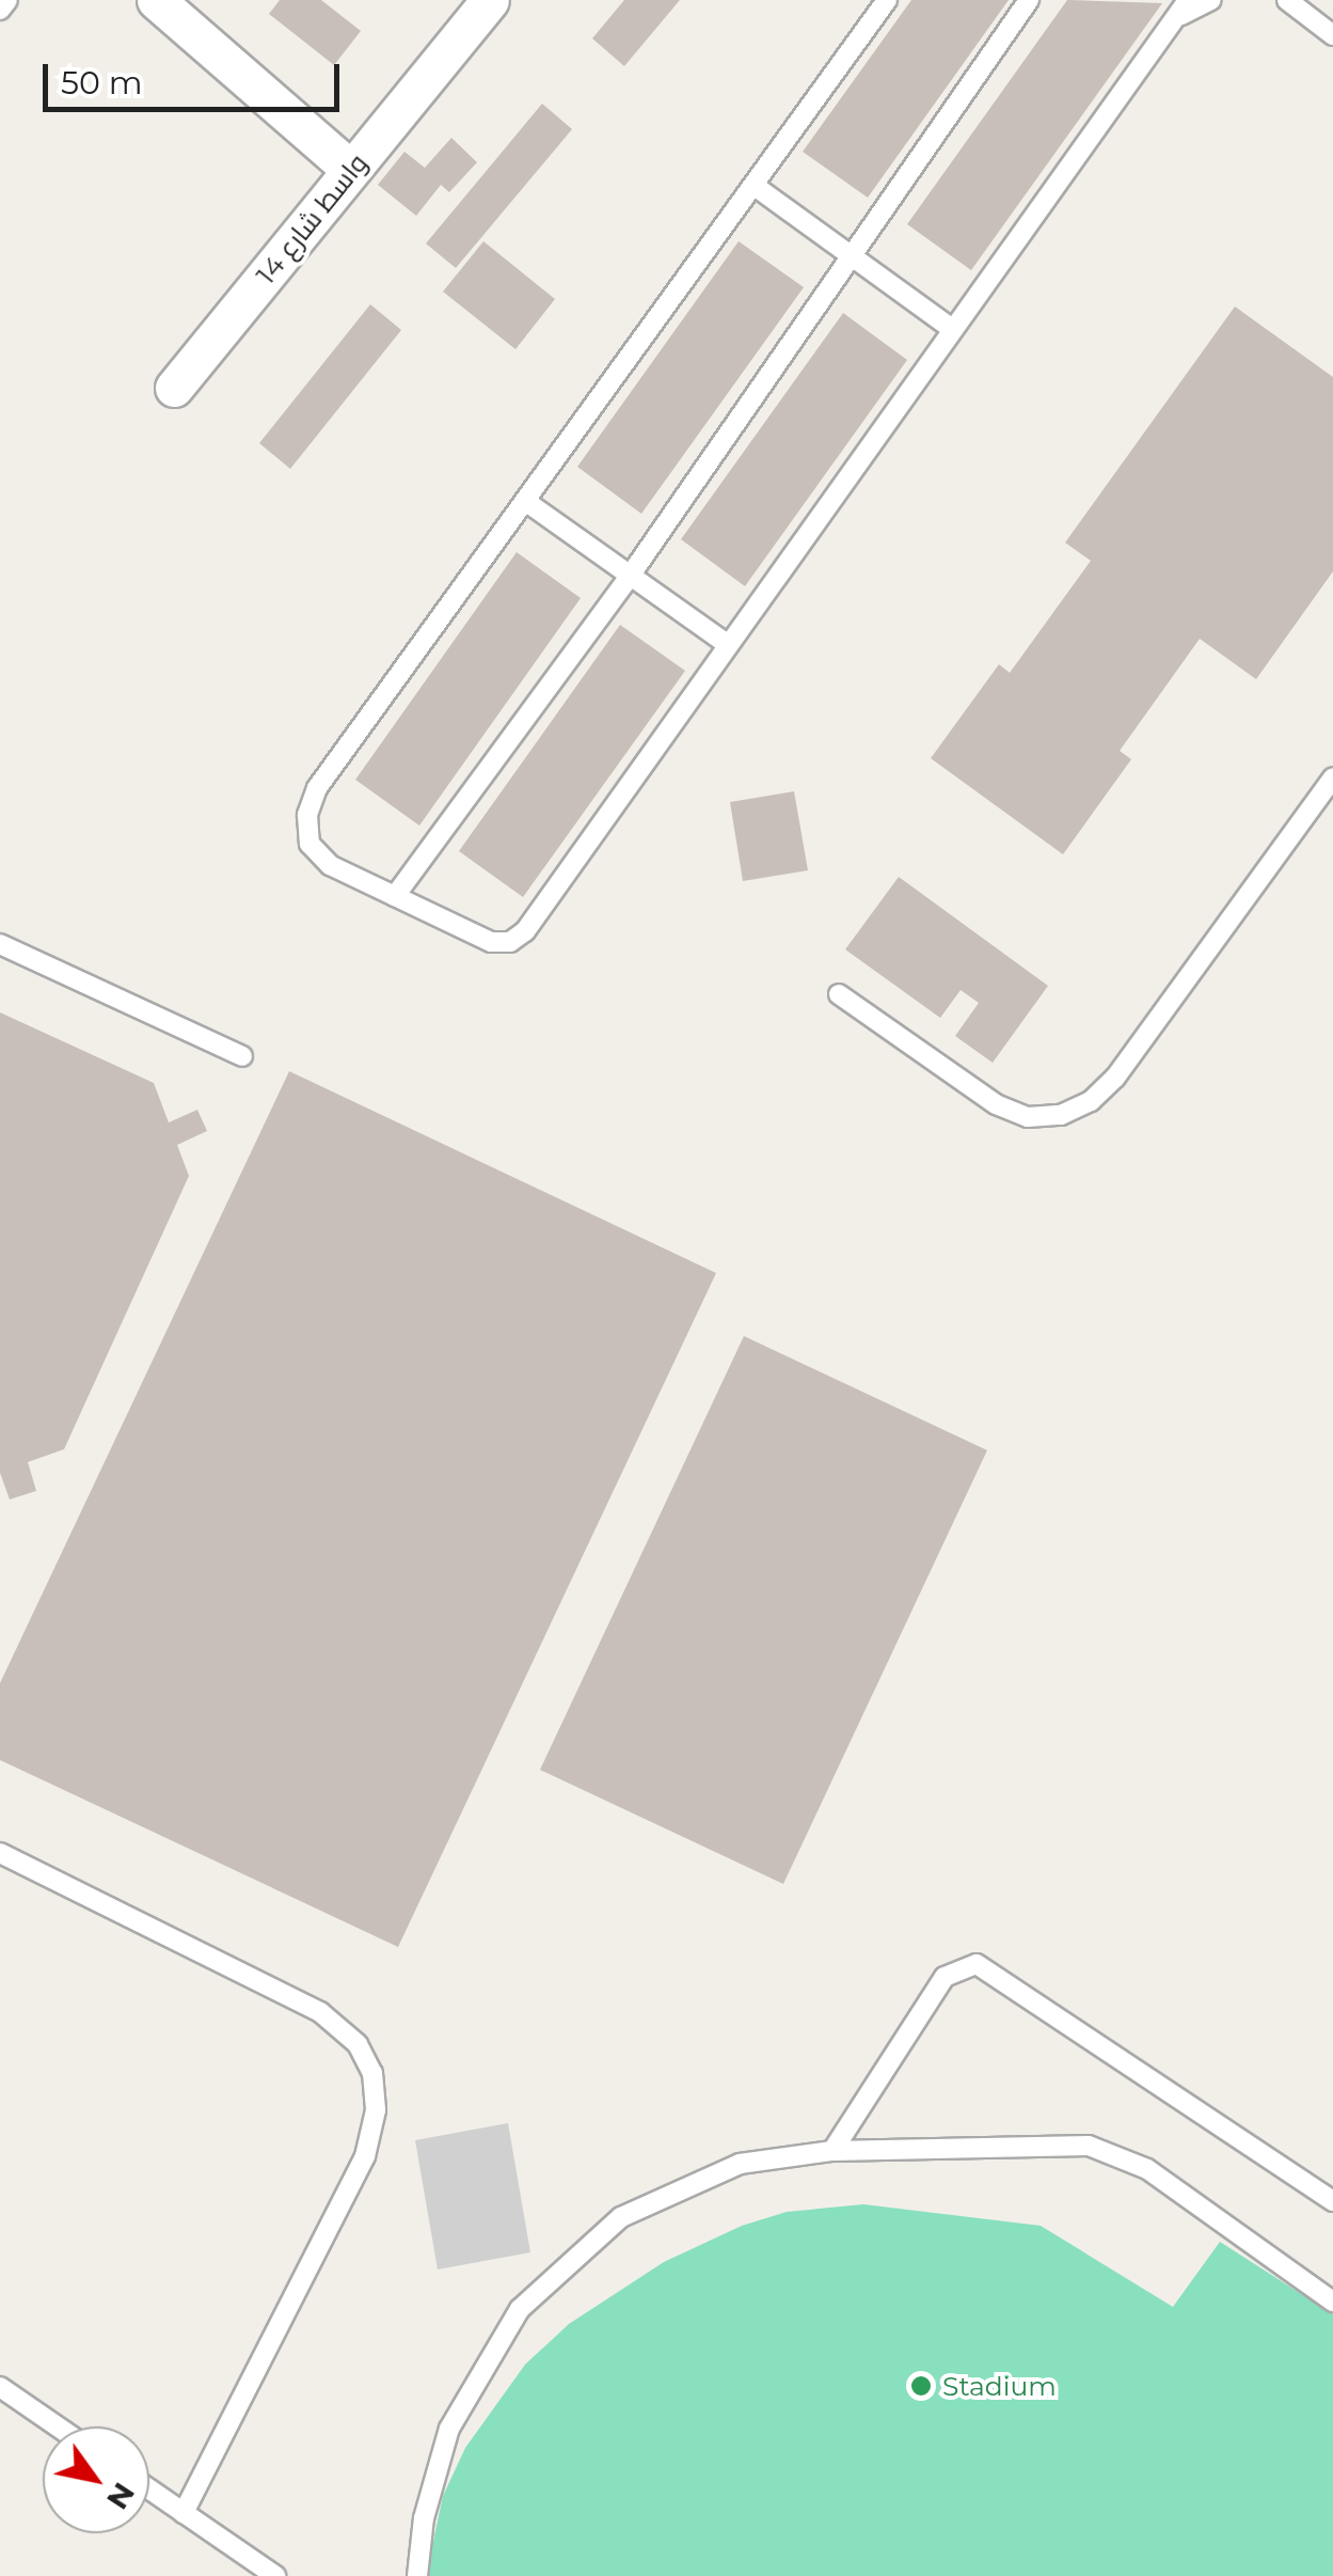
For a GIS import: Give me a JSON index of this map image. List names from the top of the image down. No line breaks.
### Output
{"streets":{"street":["واسط شارع 14"]},"places":["Stadium"],"scale_bar":"50 m","north":"bottom right"}
